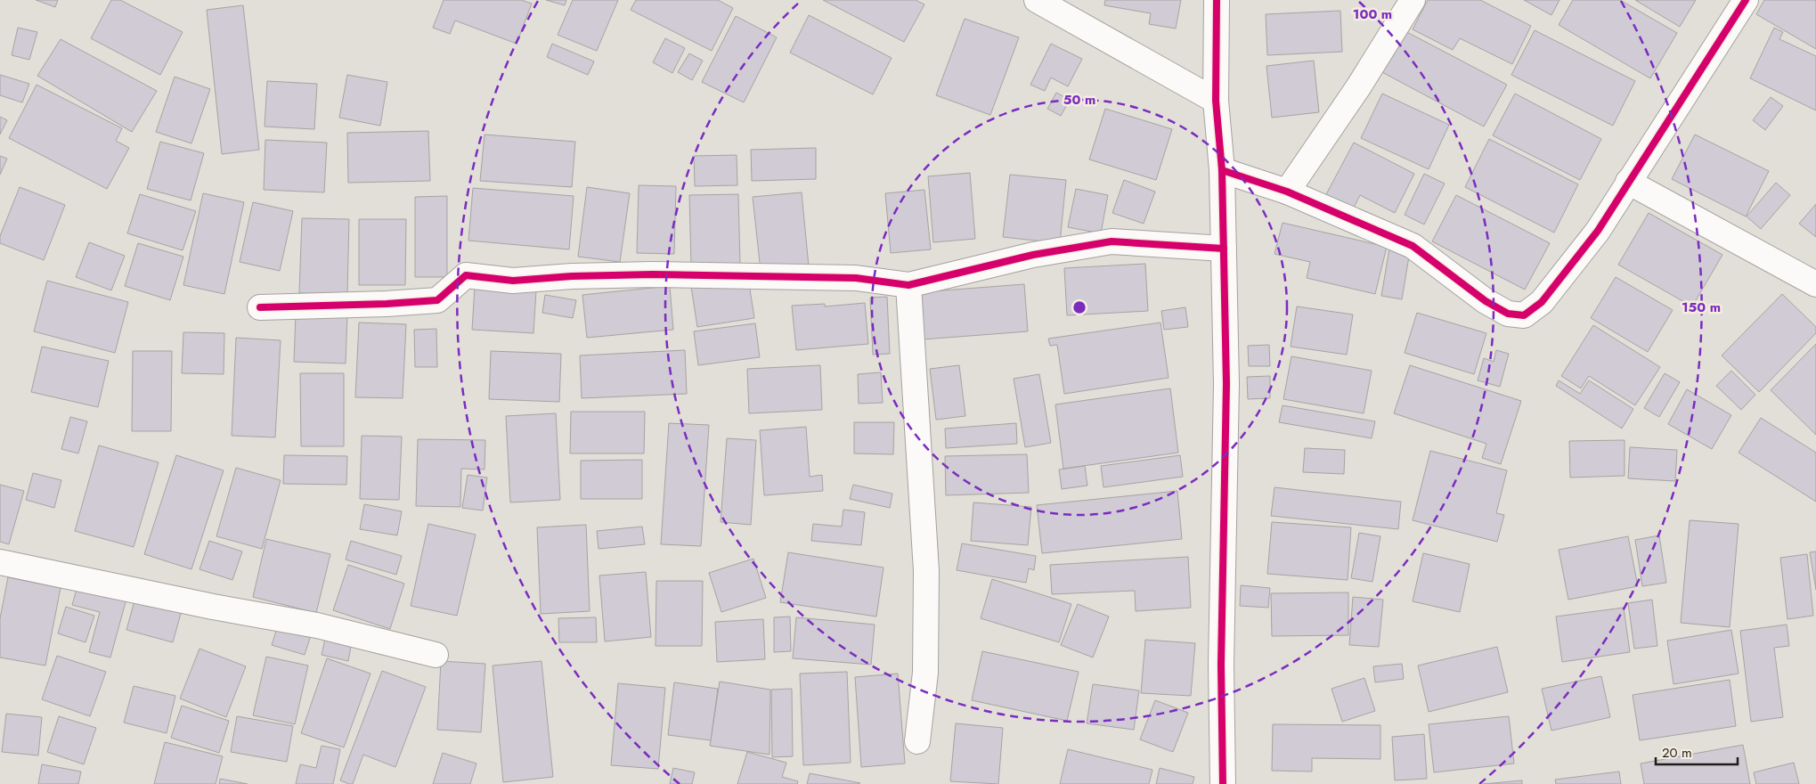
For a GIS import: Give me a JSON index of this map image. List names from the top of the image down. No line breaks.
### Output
{"scale_bar":"20 m","rings":["100 m","50 m","150 m"]}
